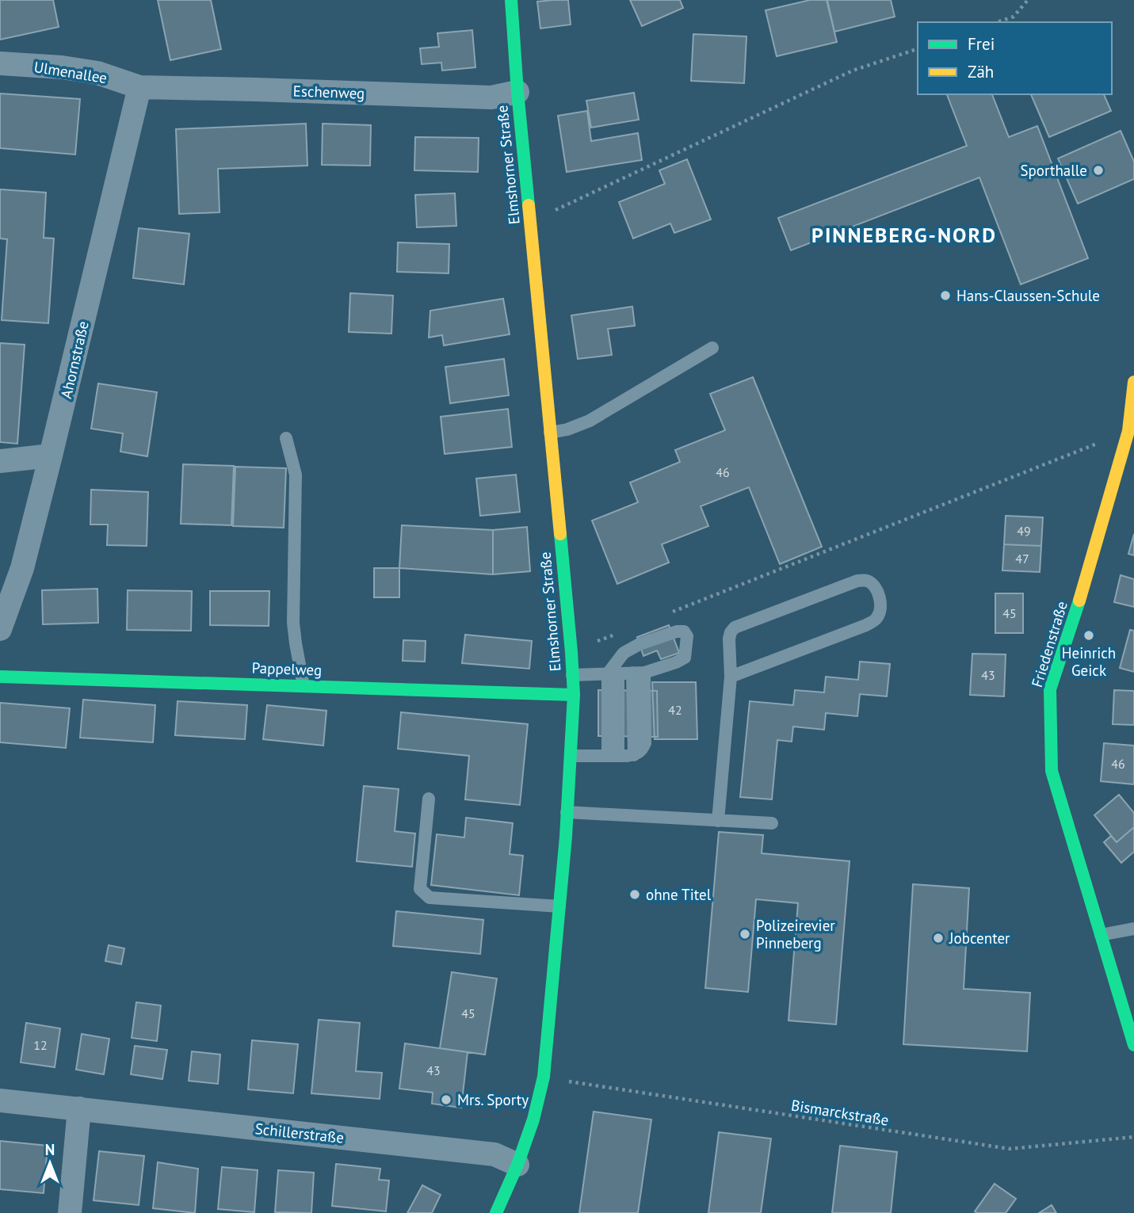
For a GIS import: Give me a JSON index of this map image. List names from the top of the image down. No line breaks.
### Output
{"streets":{"street":["Ulmenallee","Eschenweg","Elmshorner Straße","Ahornstraße","Friedenstraße","Pappelweg","Schillerstraße"],"path":["Bismarckstraße"]},"crossings":[["Ulmenallee","Eschenweg"],["Ulmenallee","Ahornstraße"],["Eschenweg","Elmshorner Straße"],["Eschenweg","Ahornstraße"],["Elmshorner Straße","Pappelweg"],["Elmshorner Straße","Bismarckstraße"],["Elmshorner Straße","Schillerstraße"]],"districts":["PINNEBERG-NORD"],"places":["Sporthalle","Hans-Claussen-Schule","Heinrich Geick","ohne Titel","Polizeirevier Pinneberg","Jobcenter","Mrs. Sporty"],"house_numbers":["46","49","47","45","43","42","46","45","12","43"],"legend":["Frei","Zäh"],"north":"top"}
